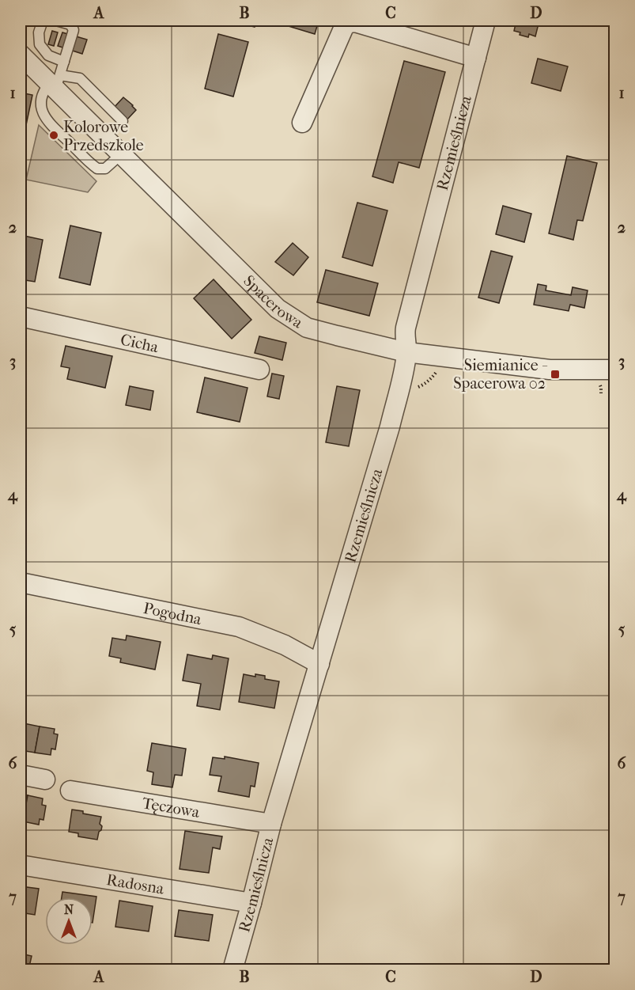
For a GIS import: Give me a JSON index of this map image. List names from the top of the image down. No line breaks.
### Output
{"streets":{"street":["Rzemieślnicza","Spacerowa","Cicha","Pogodna","Tęczowa","Radosna"]},"crossings":[["Rzemieślnicza","Spacerowa"],["Rzemieślnicza","Pogodna"],["Rzemieślnicza","Tęczowa"],["Rzemieślnicza","Radosna"]],"places":{"other":["Kolorowe Przedszkole"],"transit":["Siemianice - Spacerowa 02"]},"north":"top","grid":{"columns":["A","B","C","D"],"rows":["1","2","3","4","5","6","7"]}}
